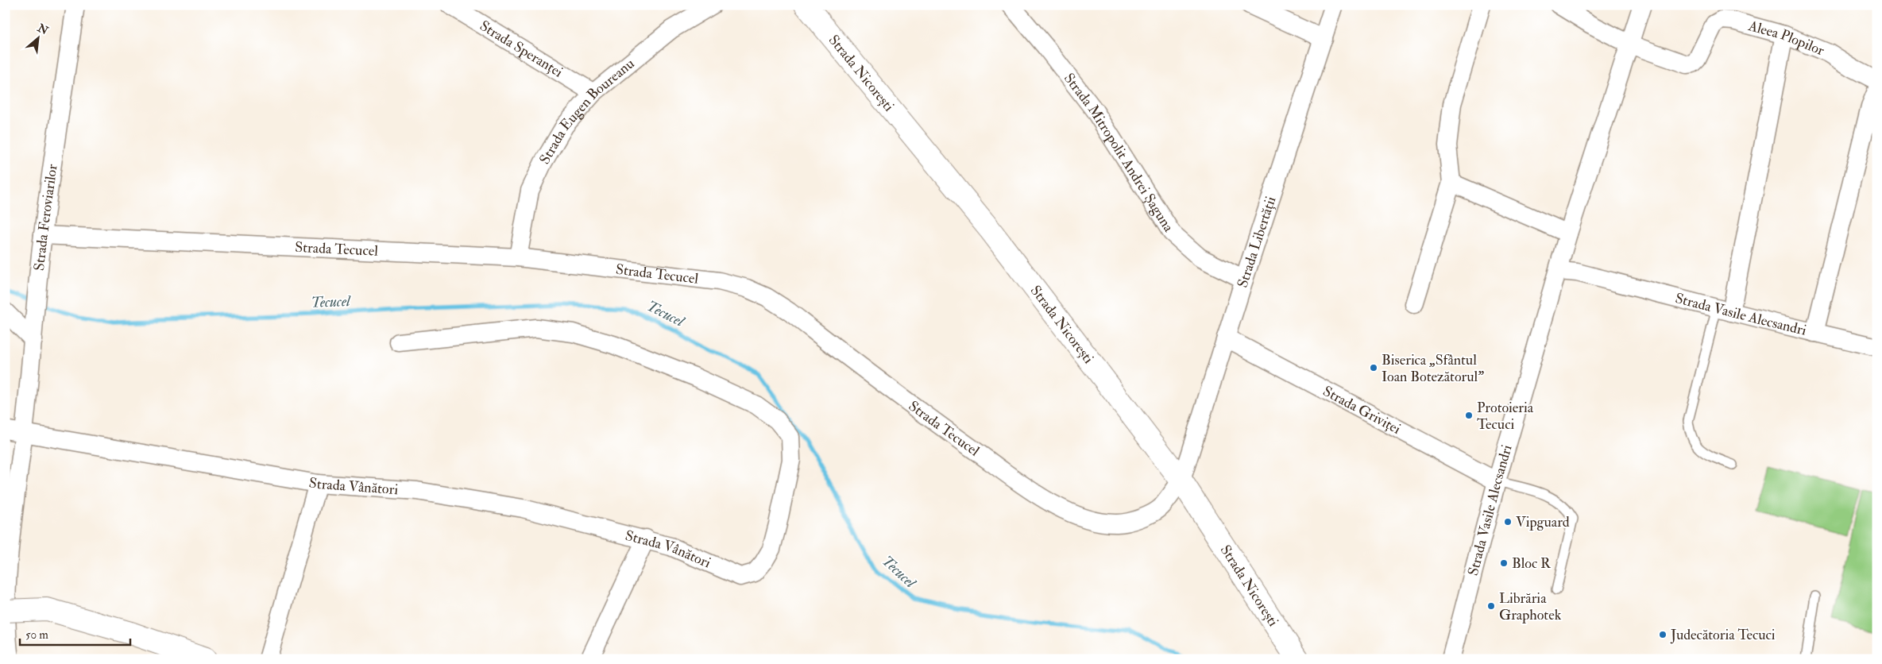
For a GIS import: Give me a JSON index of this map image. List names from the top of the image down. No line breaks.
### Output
{"streets":{"main road":["Strada Nicorești"],"street":["Aleea Plopilor","Strada Speranței","Strada Eugen Boureanu","Strada Mitropolit Andrei Șaguna","Strada Feroviarilor","Strada Libertății","Strada Tecucel","Strada Vasile Alecsandri","Strada Griviței","Strada Vânători"]},"crossings":[["Aleea Plopilor","Strada Vasile Alecsandri"],["Strada Speranței","Strada Eugen Boureanu"],["Strada Nicorești","Strada Libertății"],["Strada Nicorești","Strada Tecucel"],["Strada Eugen Boureanu","Strada Tecucel"],["Strada Mitropolit Andrei Șaguna","Strada Libertății"],["Strada Feroviarilor","Strada Tecucel"],["Strada Feroviarilor","Strada Vânători"],["Strada Libertății","Strada Tecucel"],["Strada Libertății","Strada Griviței"],["Strada Vasile Alecsandri","Strada Griviței"]],"water":["Tecucel"],"places":["Biserica „Sfântul Ioan Botezătorul\"","Protoieria Tecuci","Vipguard","Bloc R","Librăria Graphotek","Judecătoria Tecuci"],"scale_bar":"50 m","north":"top right"}
